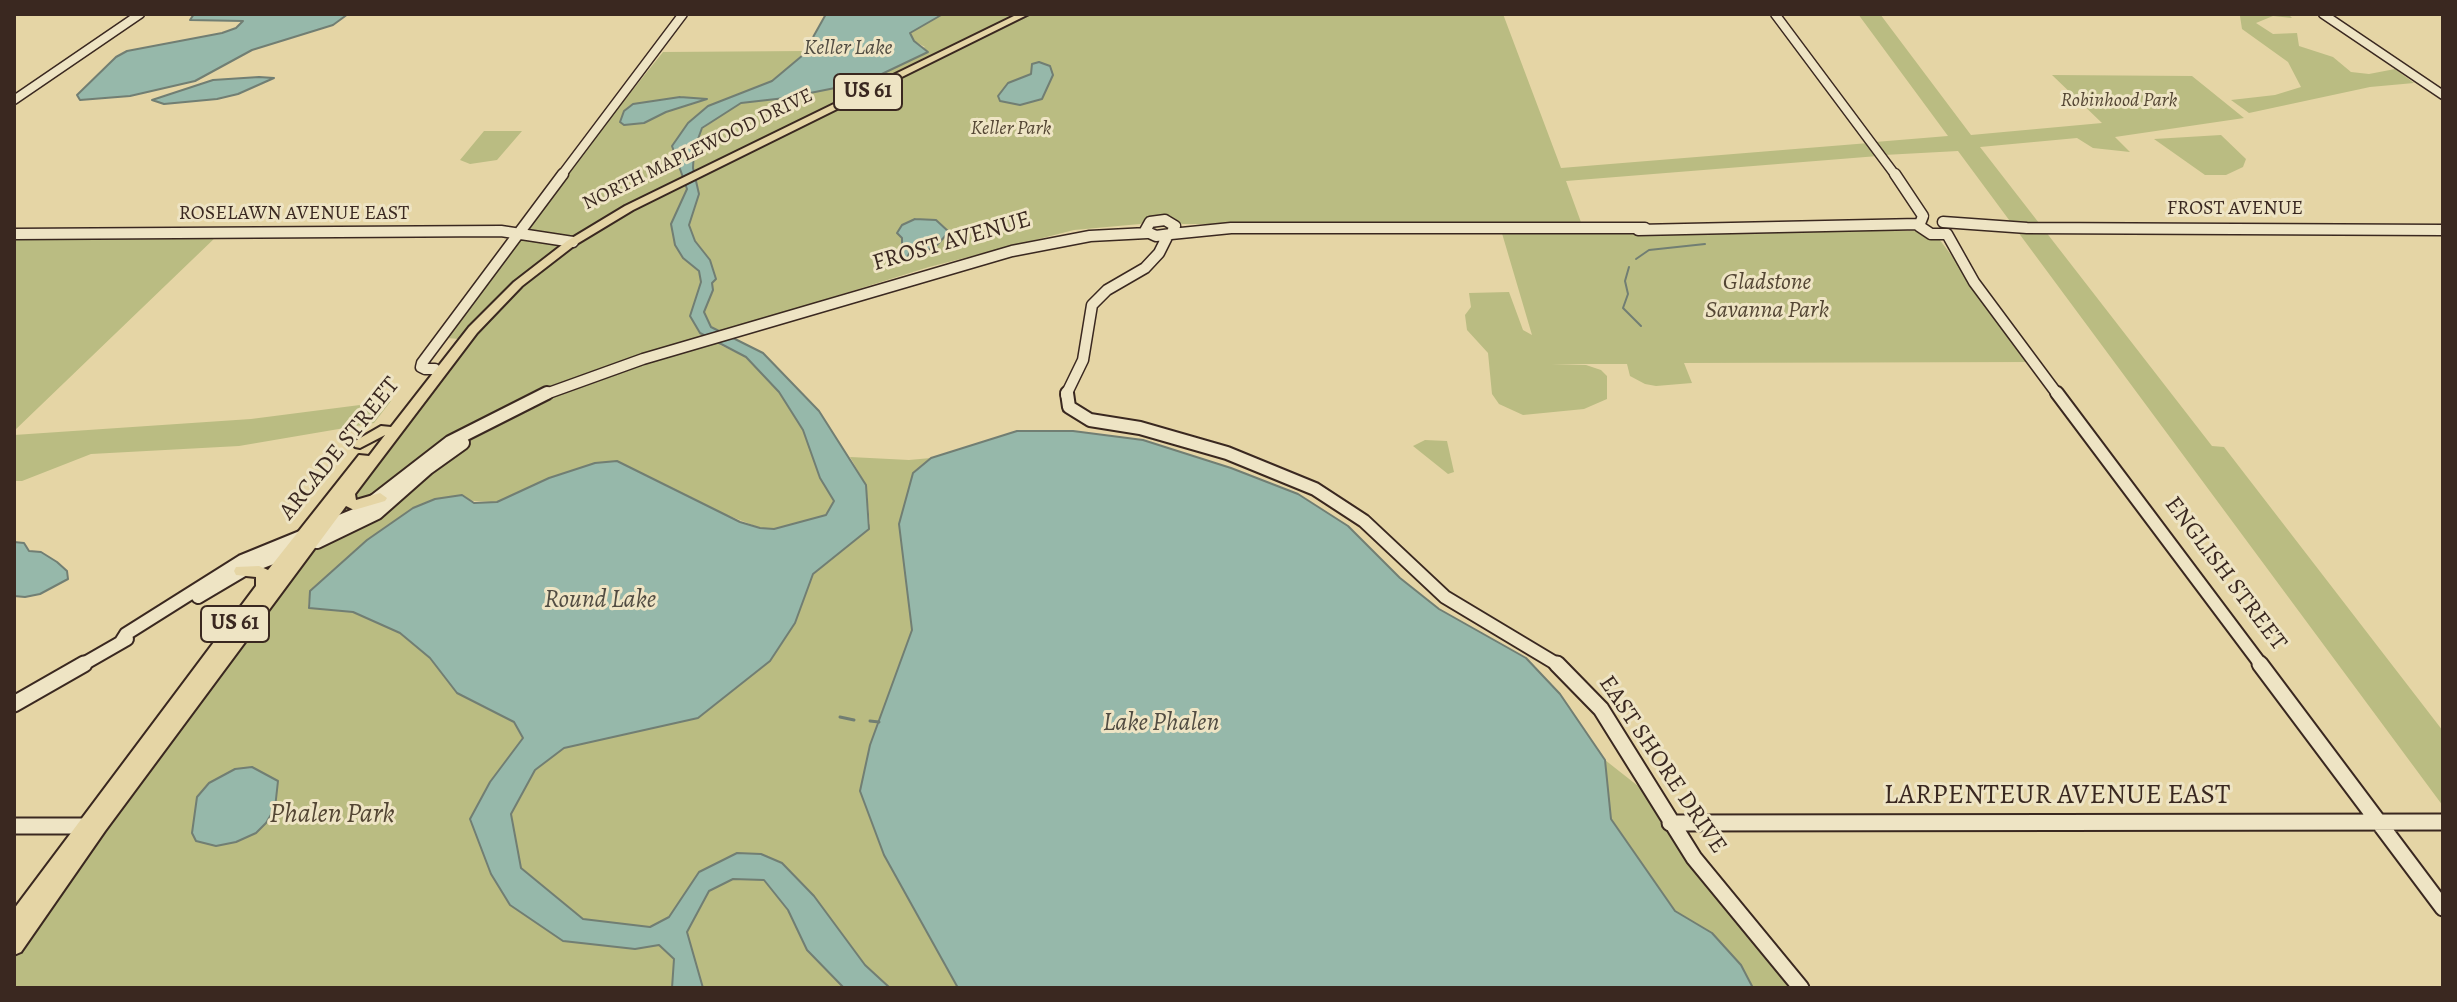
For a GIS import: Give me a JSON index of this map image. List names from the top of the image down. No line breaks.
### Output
{"streets":{"main road":["US 61","NORTH MAPLEWOOD DRIVE","ARCADE STREET"],"street":["FROST AVENUE","ROSELAWN AVENUE EAST","ENGLISH STREET","EAST SHORE DRIVE","LARPENTEUR AVENUE EAST"]},"crossings":[["NORTH MAPLEWOOD DRIVE","ROSELAWN AVENUE EAST"],["NORTH MAPLEWOOD DRIVE","ARCADE STREET"],["FROST AVENUE","ARCADE STREET"],["FROST AVENUE","ENGLISH STREET"],["ROSELAWN AVENUE EAST","ARCADE STREET"],["ENGLISH STREET","LARPENTEUR AVENUE EAST"],["EAST SHORE DRIVE","LARPENTEUR AVENUE EAST"]],"water":["Keller Lake","Round Lake","Lake Phalen"],"parks":["Robinhood Park","Keller Park","Gladstone Savanna Park","Phalen Park"]}
